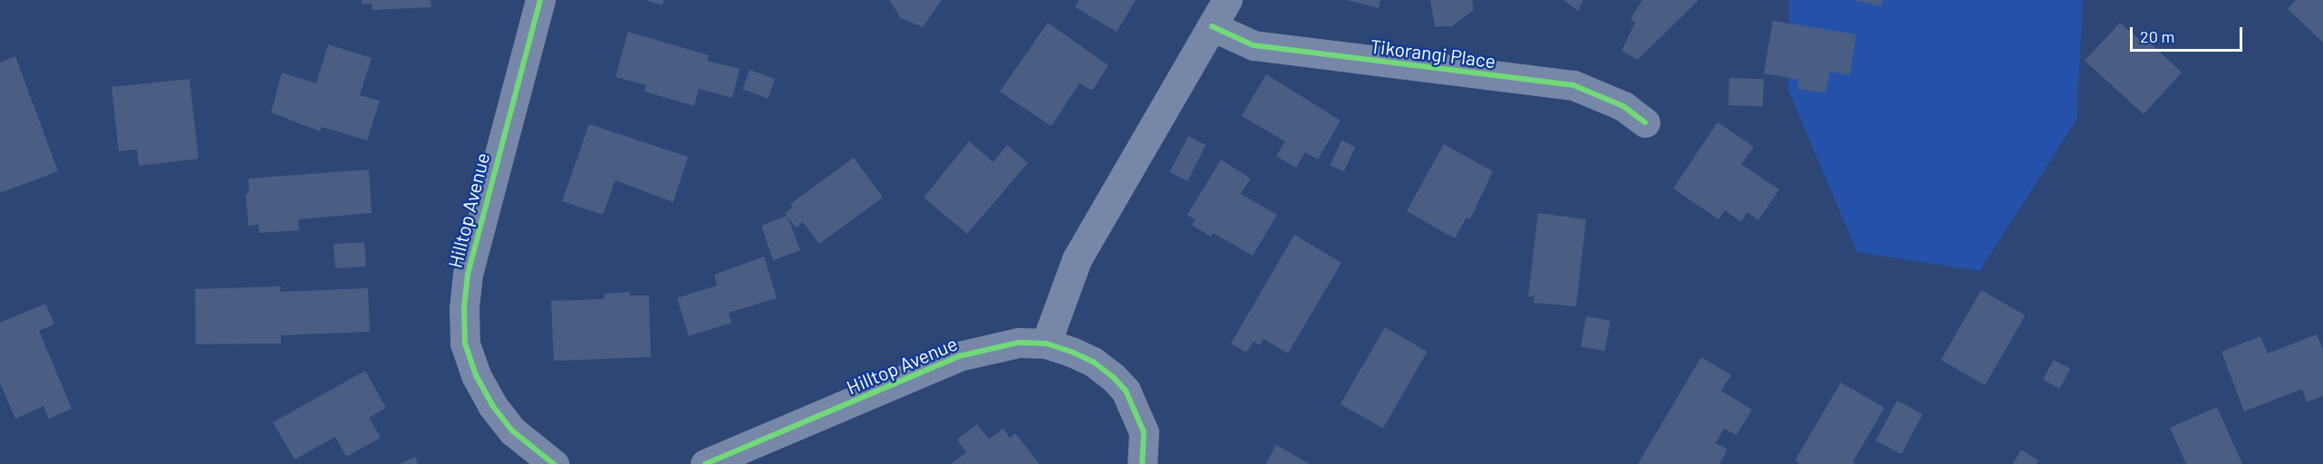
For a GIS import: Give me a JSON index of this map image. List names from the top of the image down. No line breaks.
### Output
{"streets":{"street":["Tikorangi Place","Hilltop Avenue"]},"scale_bar":"20 m"}
